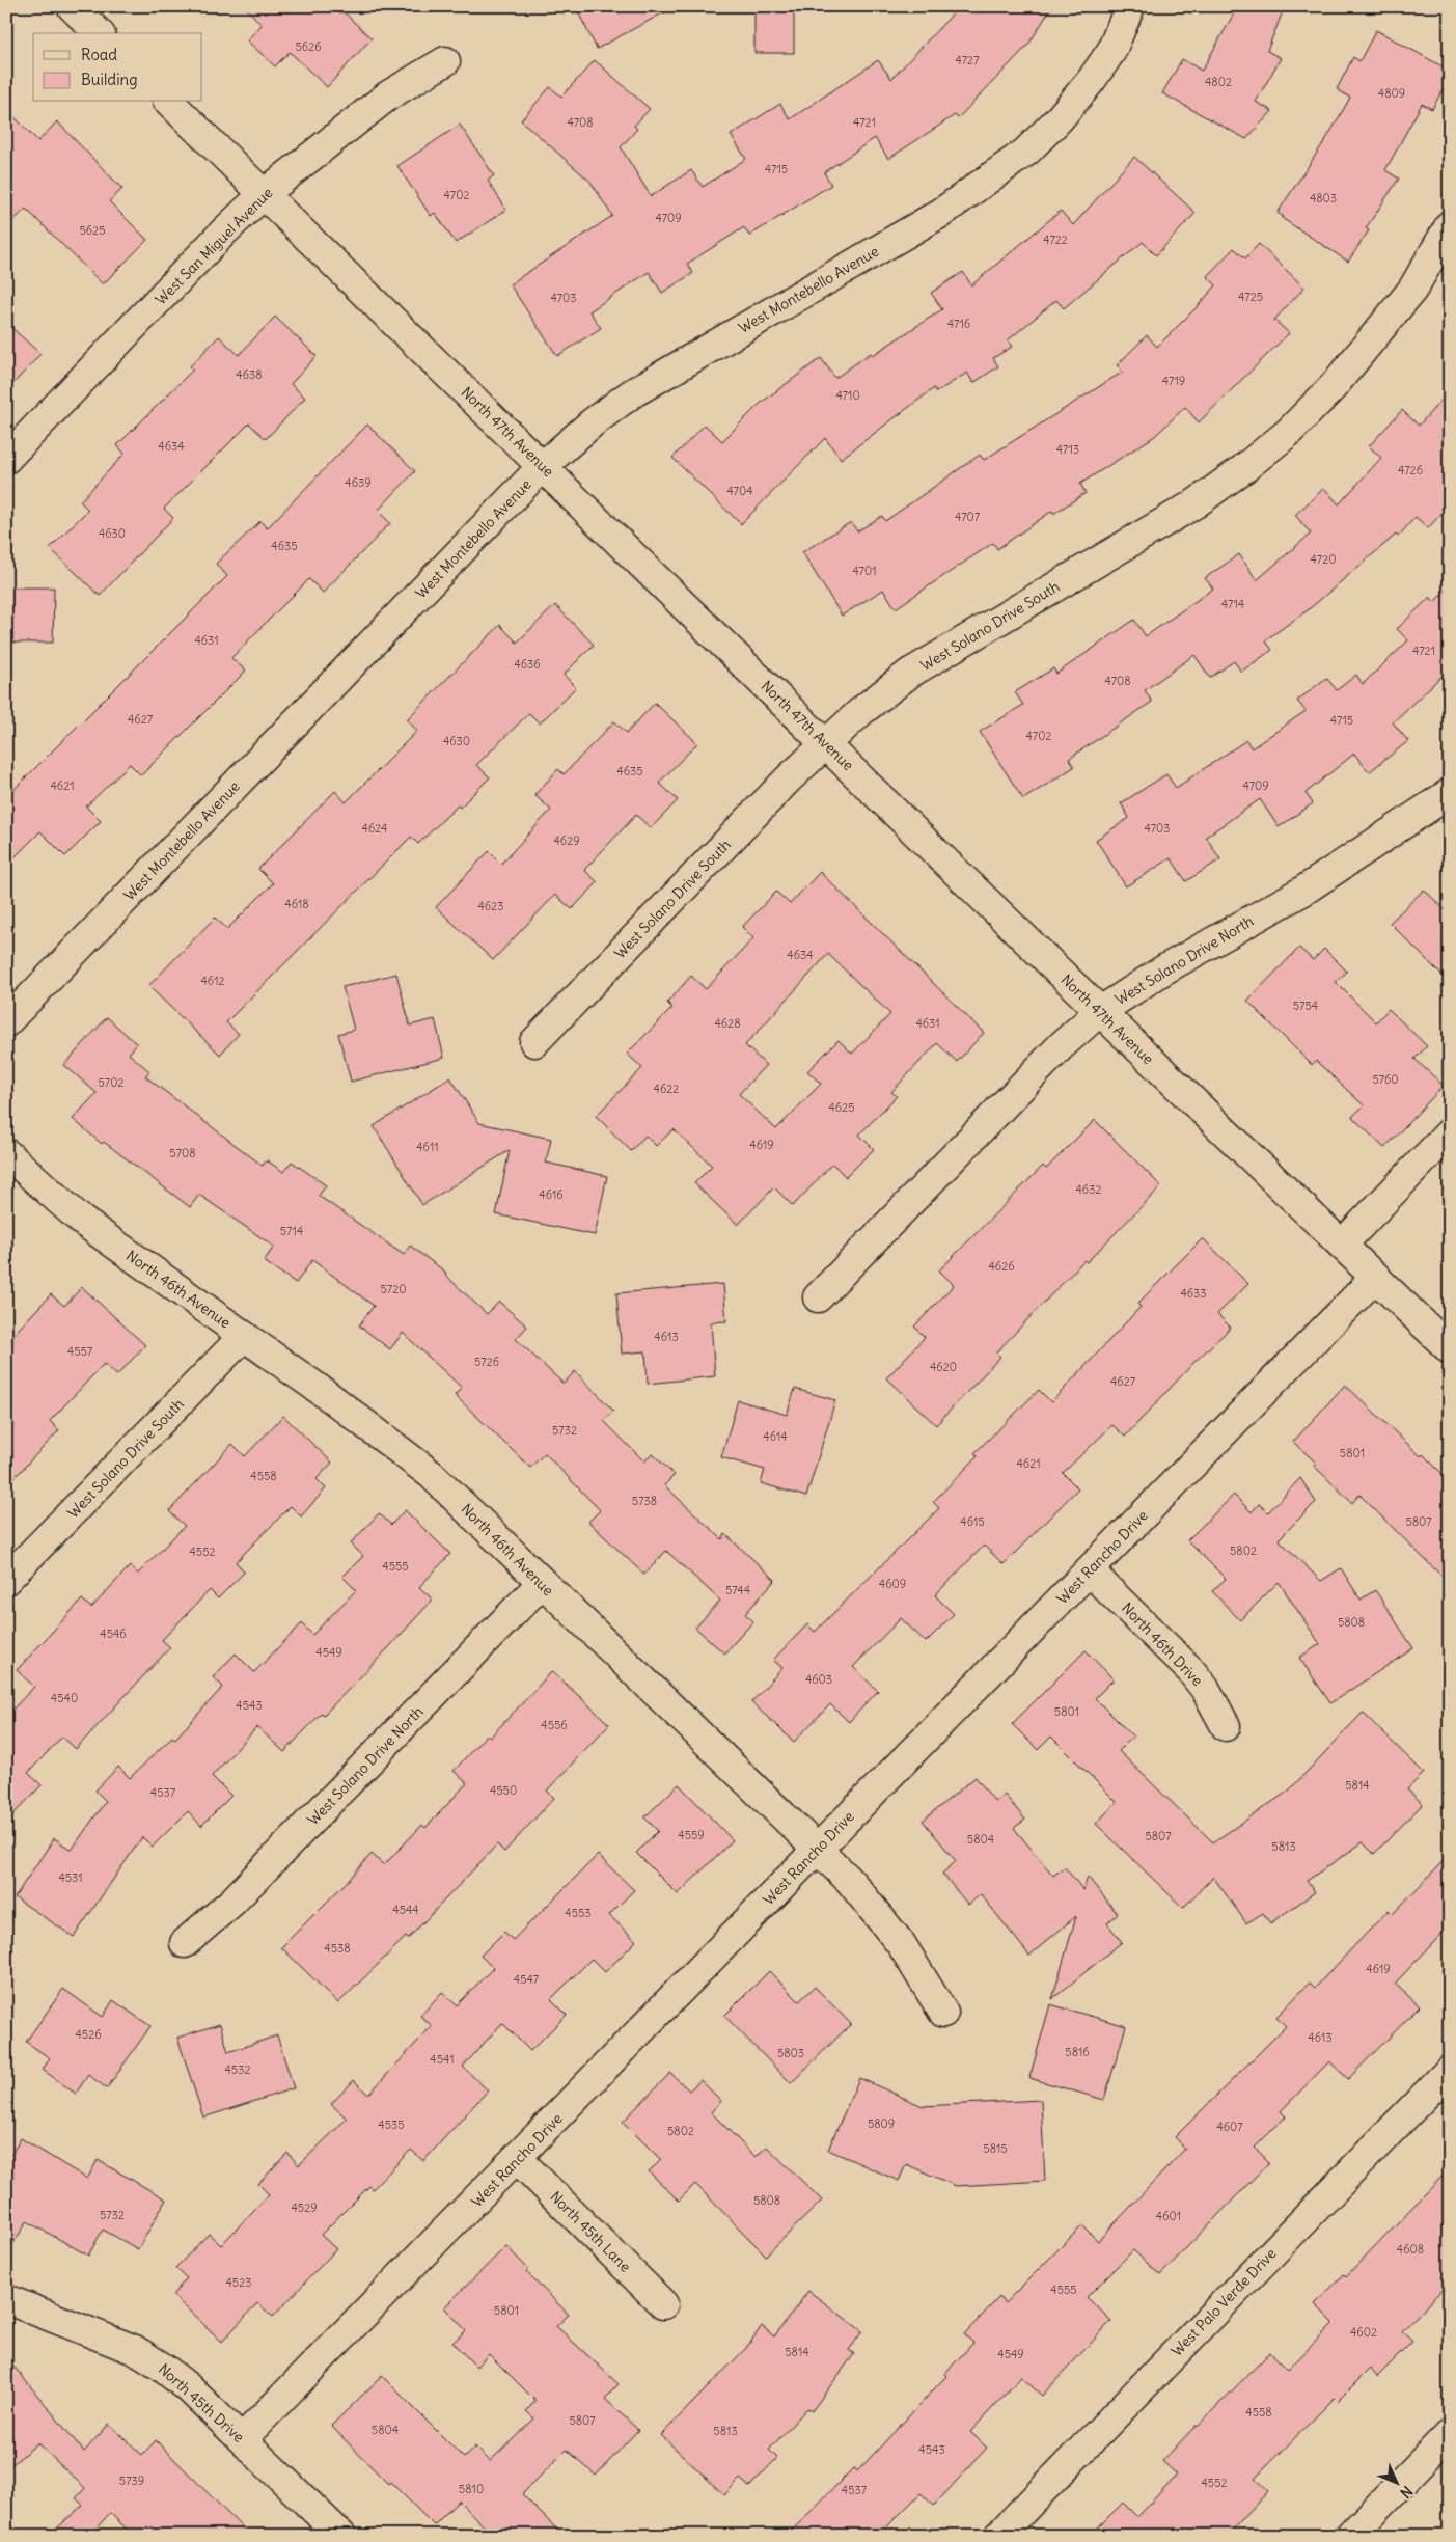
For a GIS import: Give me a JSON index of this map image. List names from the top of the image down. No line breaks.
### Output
{"streets":{"street":["West San Miguel Avenue","West Montebello Avenue","North 47th Avenue","West Solano Drive South","West Solano Drive North","North 46th Avenue","West Rancho Drive","North 46th Drive","North 45th Lane","West Palo Verde Drive","North 45th Drive"]},"crossings":[["West San Miguel Avenue","North 47th Avenue"],["West Montebello Avenue","North 47th Avenue"],["North 47th Avenue","West Solano Drive South"],["North 47th Avenue","West Solano Drive North"],["North 47th Avenue","West Rancho Drive"],["West Solano Drive South","North 46th Avenue"],["West Solano Drive North","North 46th Avenue"],["North 46th Avenue","West Rancho Drive"],["West Rancho Drive","North 46th Drive"],["West Rancho Drive","North 45th Lane"],["West Rancho Drive","North 45th Drive"]],"house_numbers":["5626","4727","4802","4809","4708","4721","4715","4702","4803","4709","5625","4722","4725","4703","4716","4638","4719","4710","4634","4713","4726","4639","4704","4707","4630","4635","4720","4701","4714","4631","4721","4636","4708","4627","4715","4702","4630","4635","4621","4709","4624","4703","4629","4618","4623","4634","4612","5754","4628","4631","5760","5702","4622","4625","4619","4611","5708","4632","4616","5714","4626","5720","4633","4613","4557","5726","4620","4627","5732","4614","5801","4621","4558","5738","4615","5807","5802","4552","4555","4609","5744","5808","4546","4549","4603","4540","4543","5801","4556","5814","4550","4537","4559","5807","5804","5813","4531","4544","4553","4538","4619","4547","4526","4613","5816","5803","4541","4532","5809","4535","4607","5802","5815","5808","4529","5732","4601","4608","4523","4555","5801","4602","5814","4549","4558","5807","5804","5813","4543","5739","4552","5810","4537"],"legend":["Road","Building"],"north":"bottom right"}
